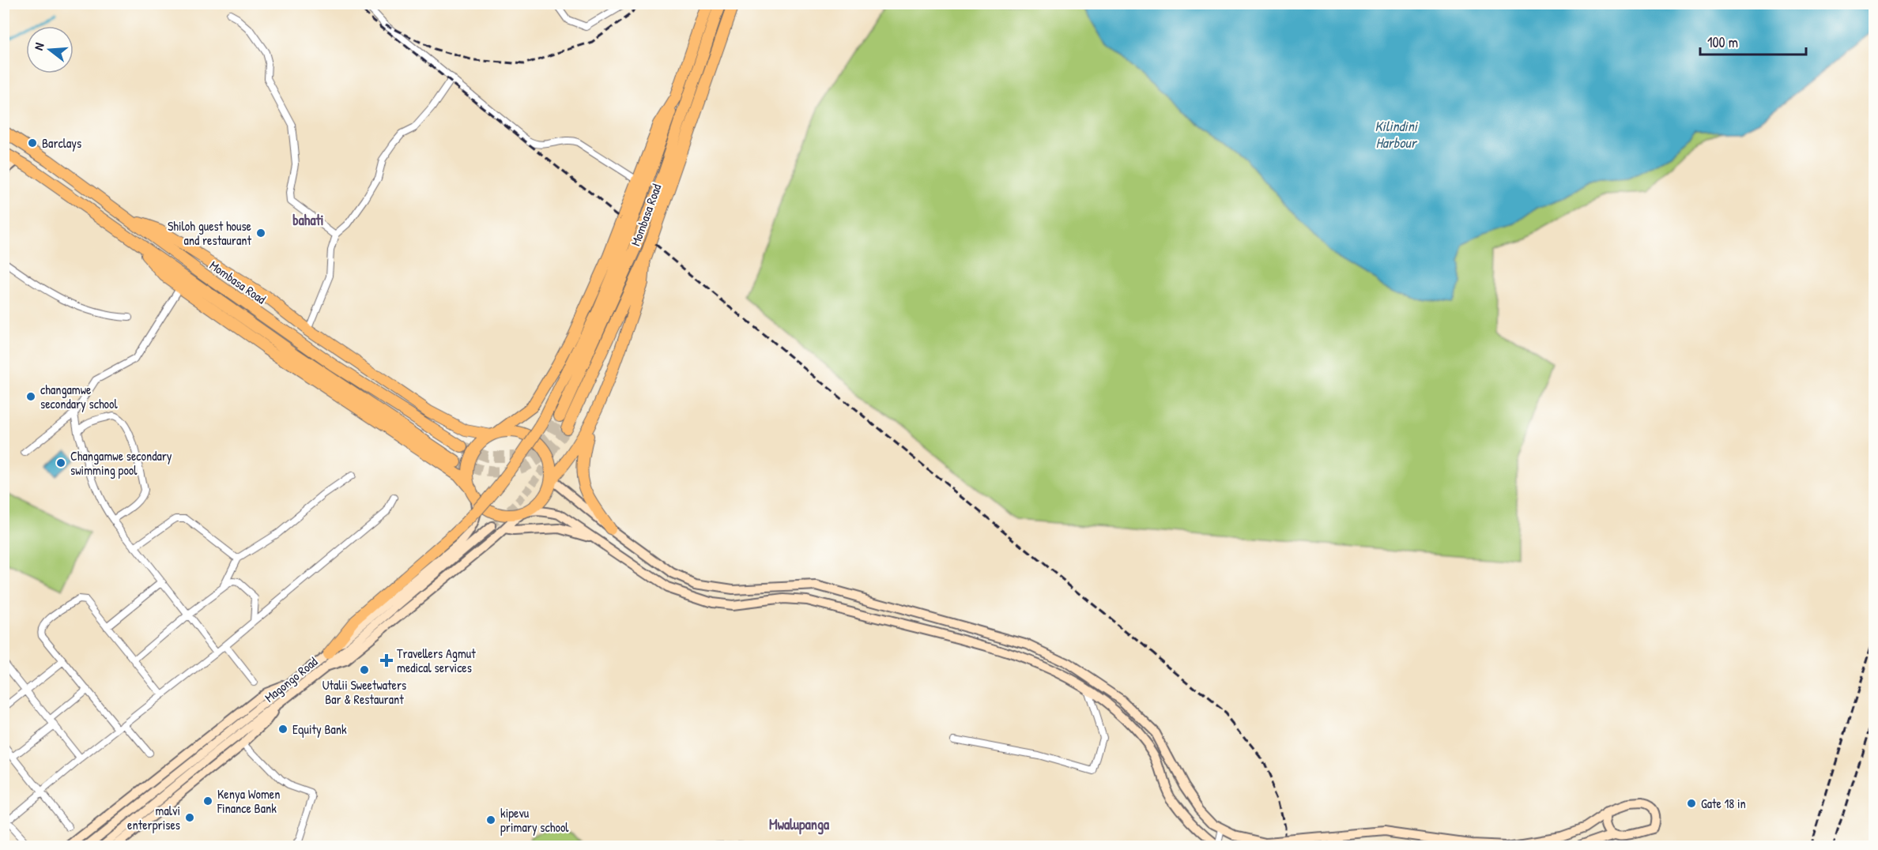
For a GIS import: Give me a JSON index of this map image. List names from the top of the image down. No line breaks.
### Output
{"streets":{"highway":["Mombasa Road"],"main road":["Magongo Road"]},"districts":["bahati","Mwalupanga"],"water":["Kilindini Harbour"],"places":{"other":["Barclays","Shiloh guest house and restaurant","changamwe secondary school","Changamwe secondary swimming pool","Utalii Sweetwaters Bar & Restaurant","Equity Bank","Kenya Women Finance Bank","Gate 18 in","malvi enterprises","kipevu primary school"],"health":["Travellers Agmut medical services"]},"scale_bar":"100 m","north":"left"}
